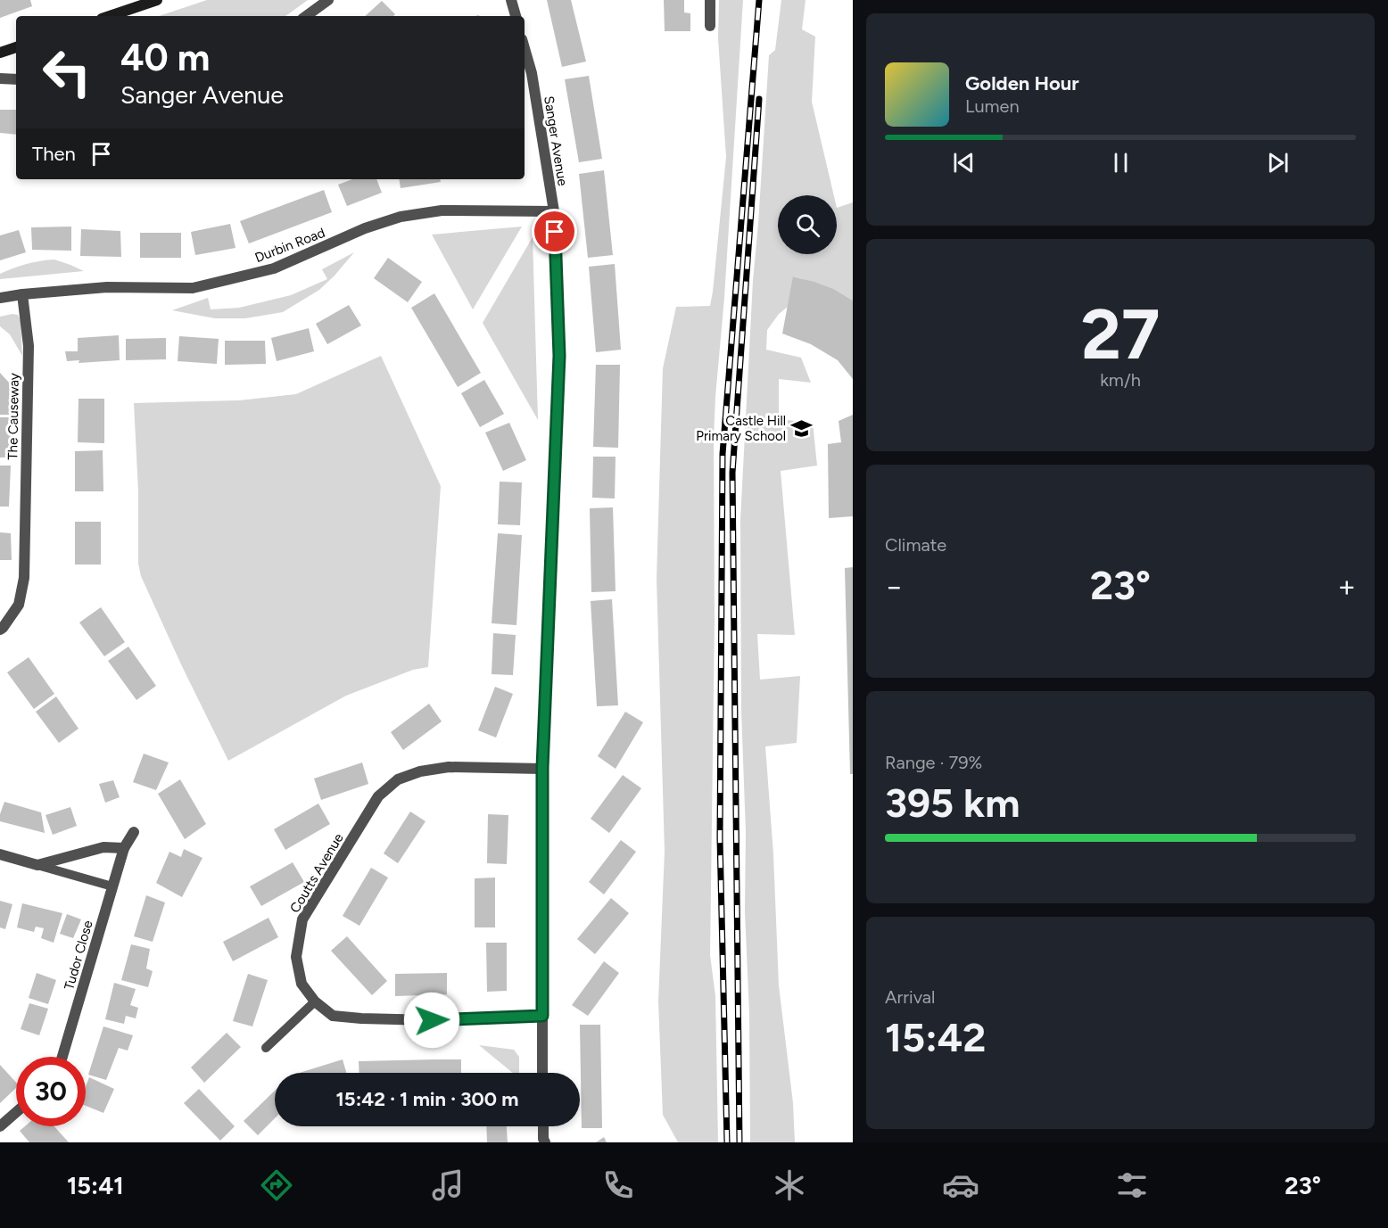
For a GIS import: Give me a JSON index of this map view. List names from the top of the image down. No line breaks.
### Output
{"streets":{"street":["Sanger Avenue","Durbin Road","The Causeway","Coutts Avenue","Tudor Close"]},"crossings":[["Sanger Avenue","Durbin Road"],["Sanger Avenue","Coutts Avenue"],["Durbin Road","The Causeway"]],"places":{"school or university":["Castle Hill Primary School"]},"page":{"turn":["40 m","Sanger Avenue"],"song":["Golden Hour","Lumen"],"then":"Then","tile":[["27","km/h"],"Climate",["Range · 79%","395 km"],["Arrival","15:42"]],"heat":["−","23°","+"],"limit":"30","trip":"15:42 · 1 min · 300 m","tabs":["15:41","23°"]}}
